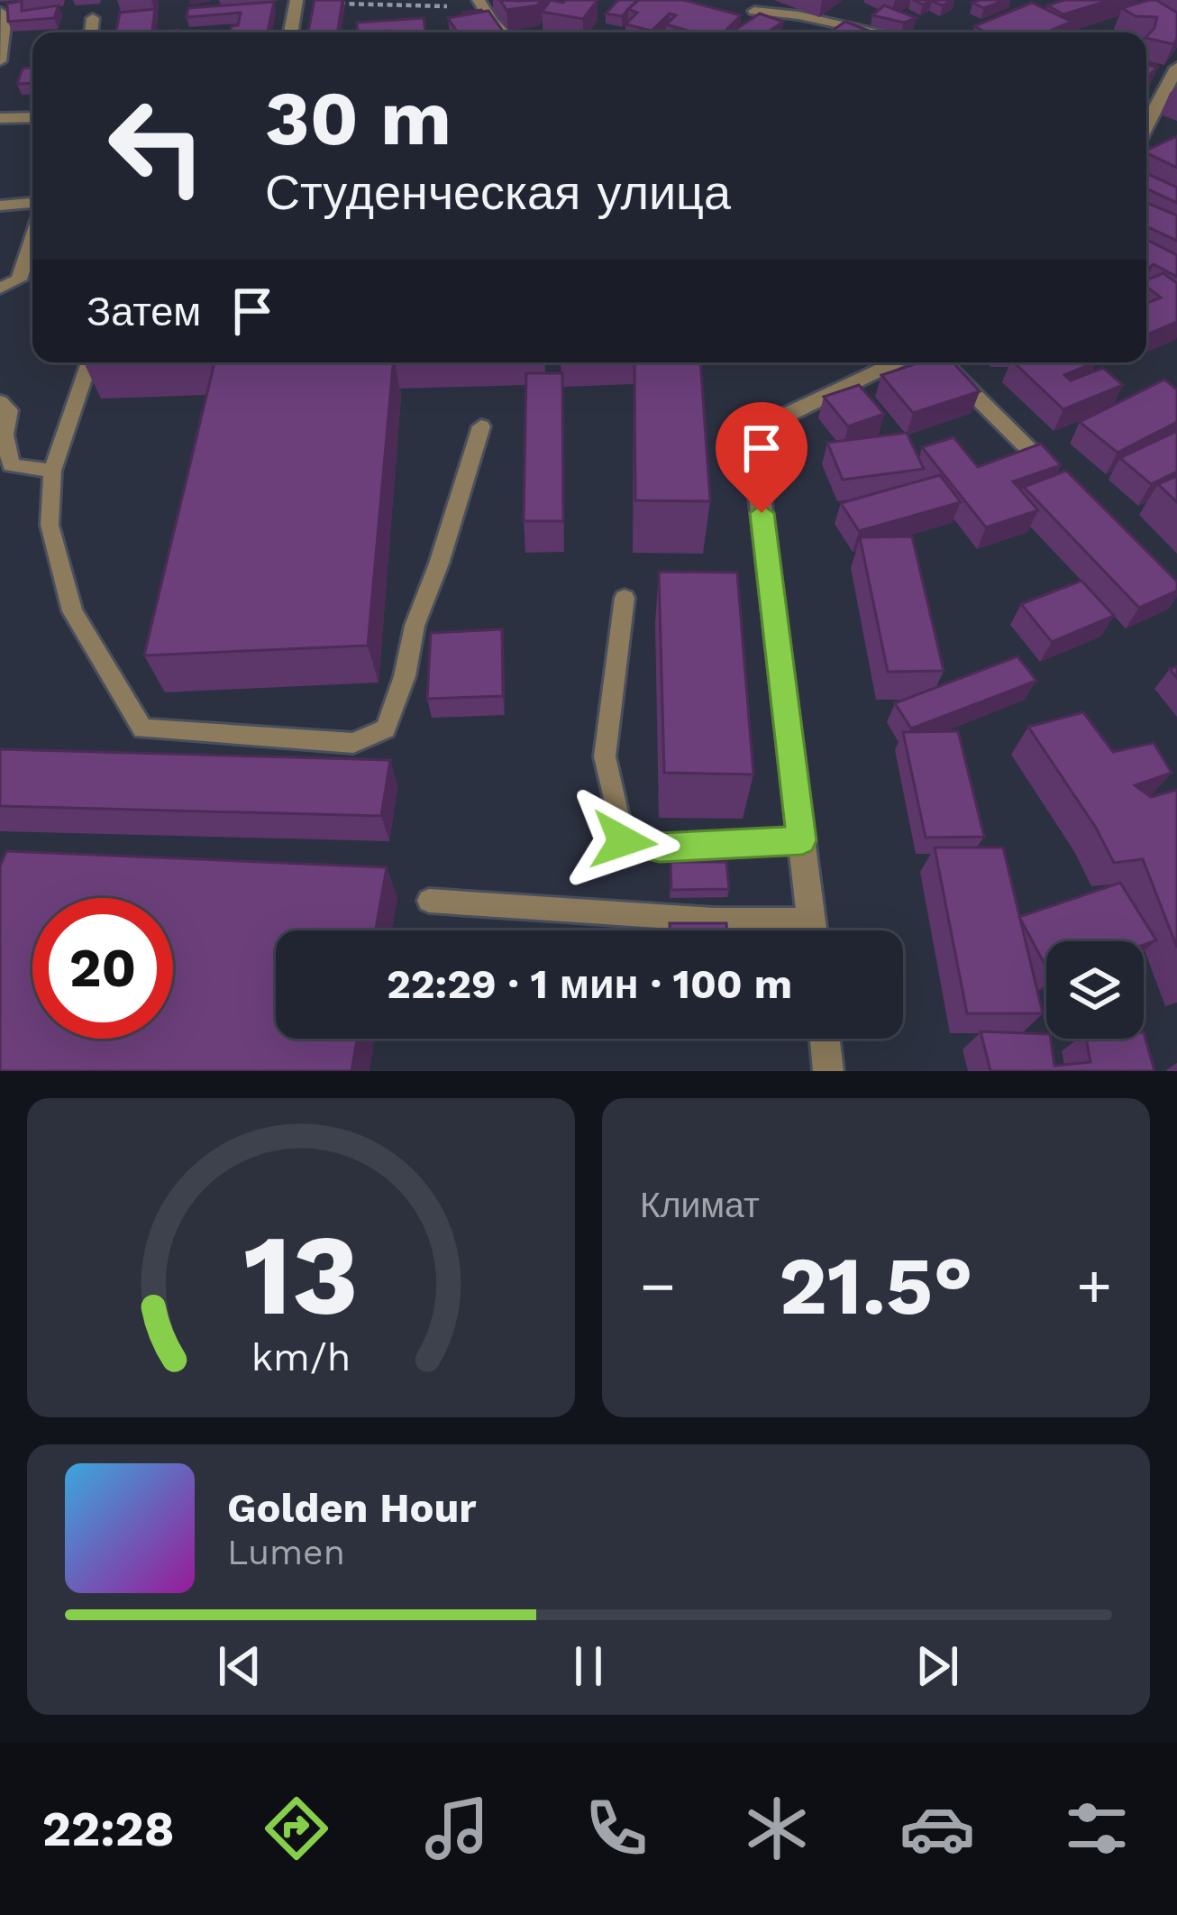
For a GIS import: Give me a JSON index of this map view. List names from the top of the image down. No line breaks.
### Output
{"page":{"turn":["30 m","Студенческая улица"],"then":"Затем","limit":"20","trip":"22:29 · 1 мин · 100 m","tile":"Климат","heat":["−","21.5°","+"],"song":["Golden Hour","Lumen"],"tabs":"22:28","gauge":["13","km/h"]}}
